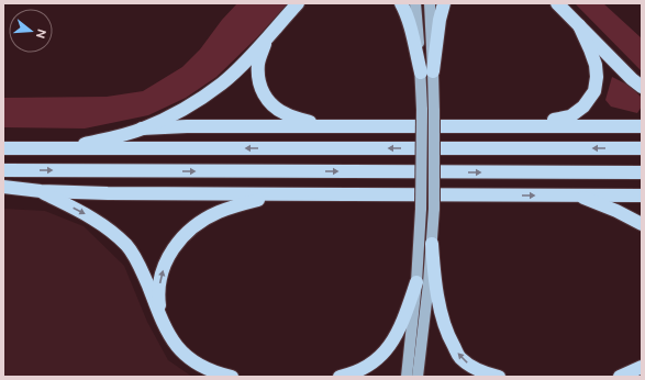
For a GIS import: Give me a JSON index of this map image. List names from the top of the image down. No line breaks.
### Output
{"north":"right"}
